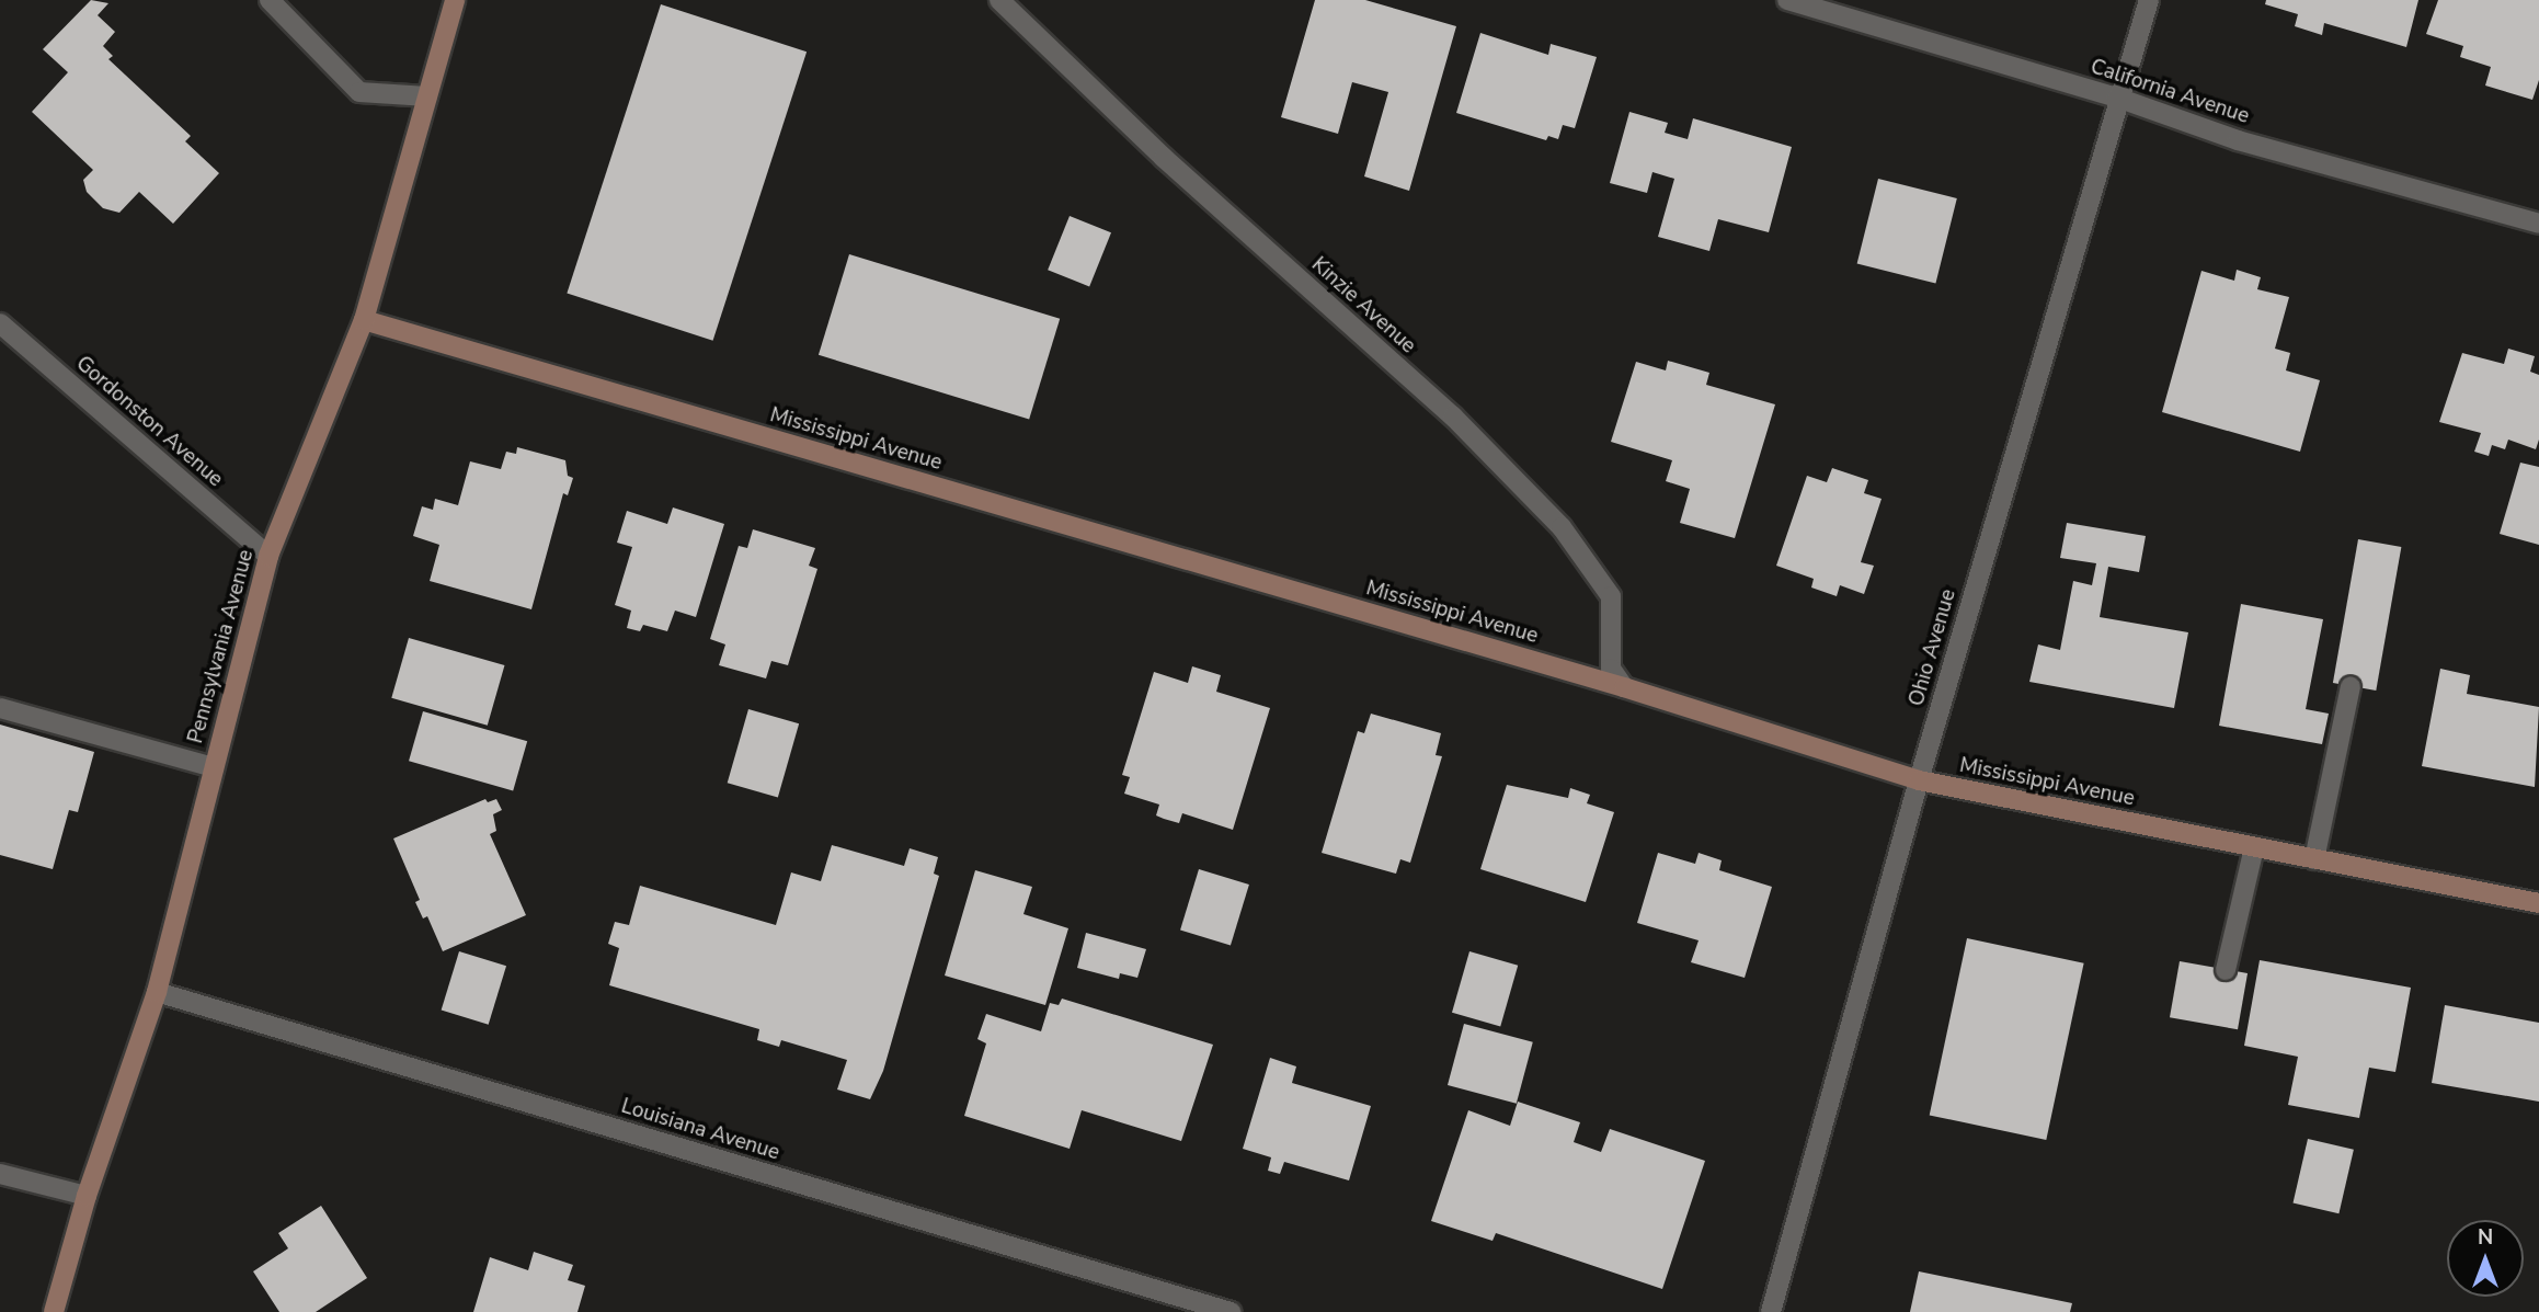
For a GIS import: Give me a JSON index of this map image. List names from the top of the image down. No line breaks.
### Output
{"streets":{"street":["California Avenue","Kinzie Avenue","Gordonston Avenue","Mississippi Avenue","Pennsylvania Avenue","Ohio Avenue","Louisiana Avenue"]},"crossings":[["California Avenue","Ohio Avenue"],["Kinzie Avenue","Mississippi Avenue"],["Gordonston Avenue","Pennsylvania Avenue"],["Mississippi Avenue","Pennsylvania Avenue"],["Mississippi Avenue","Ohio Avenue"],["Pennsylvania Avenue","Louisiana Avenue"]],"north":"top"}
